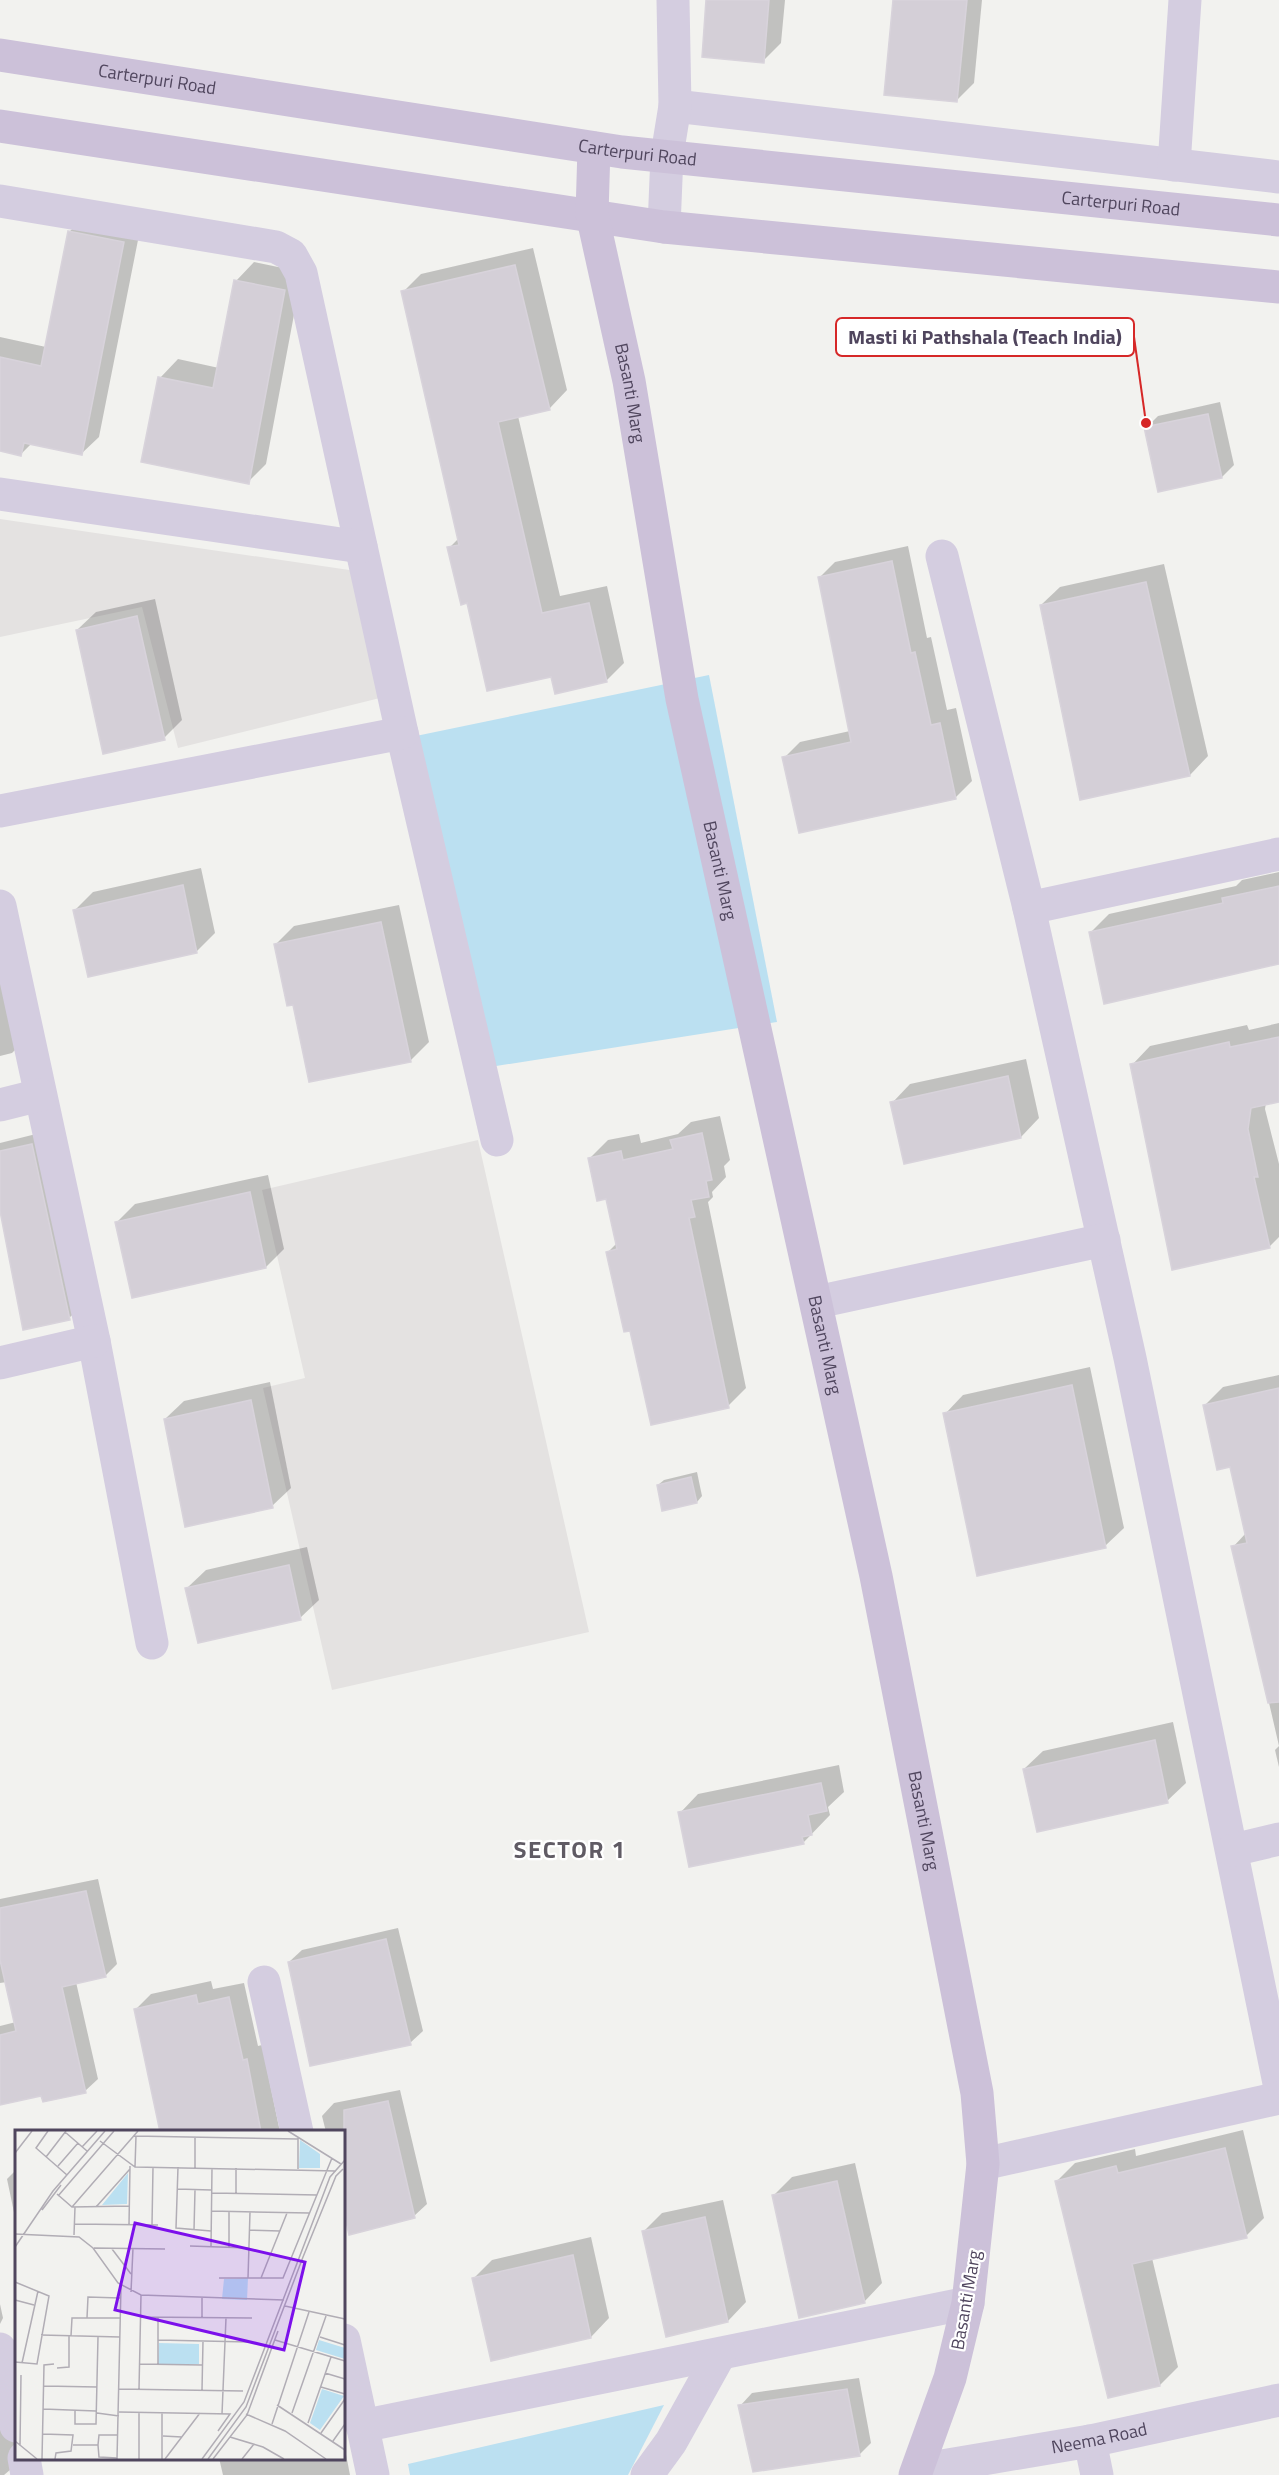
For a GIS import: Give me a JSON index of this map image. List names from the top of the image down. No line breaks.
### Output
{"streets":{"main road":["Carterpuri Road","Basanti Marg"],"street":["Neema Road"]},"crossings":[["Carterpuri Road","Basanti Marg"],["Basanti Marg","Neema Road"]],"districts":["SECTOR 1"],"places":["Masti ki Pathshala (Teach India)"]}
